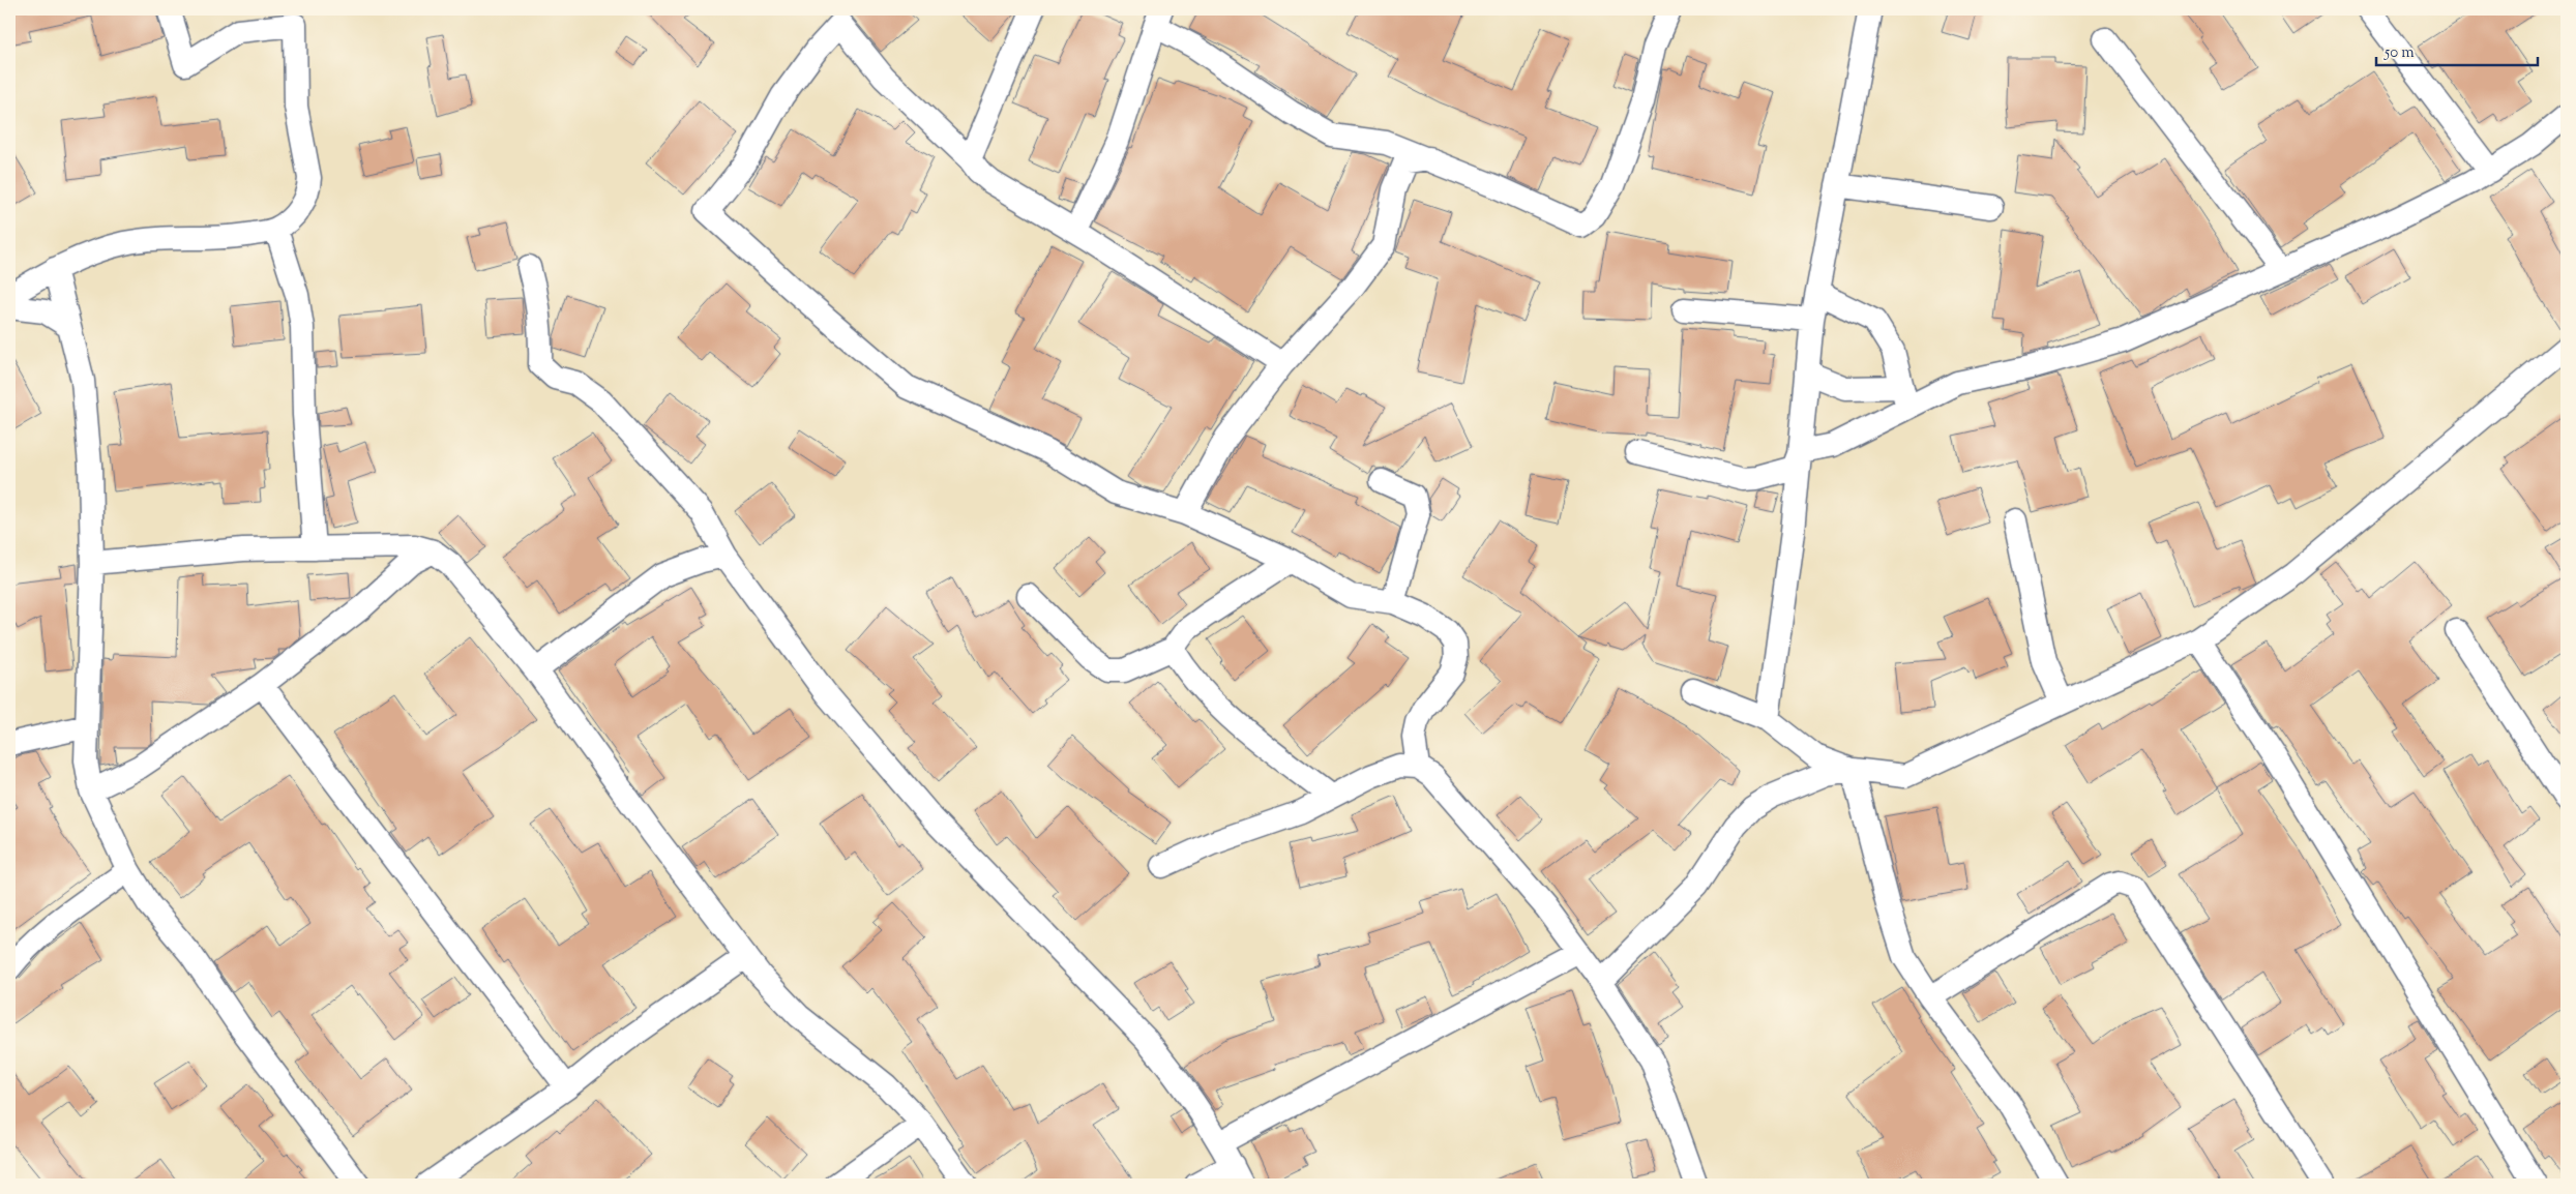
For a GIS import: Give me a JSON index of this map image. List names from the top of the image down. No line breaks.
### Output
{"scale_bar":"50 m"}
